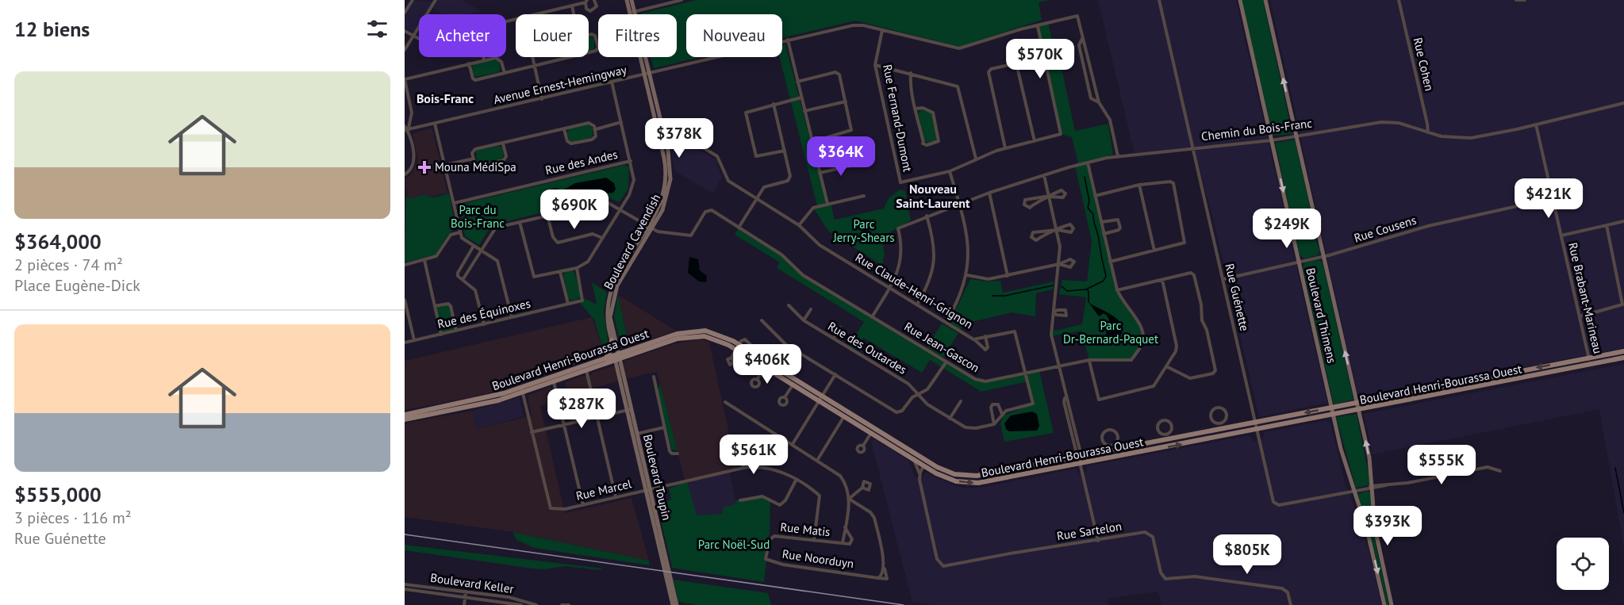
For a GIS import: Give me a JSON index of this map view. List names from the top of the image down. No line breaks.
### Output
{"streets":{"main road":["Boulevard Henri-Bourassa Ouest"],"street":["Rue Cohen","Avenue Ernest-Hemingway","Rue Fernand-Dumont","Chemin du Bois-Franc","Rue des Andes","Rue Cousens","Boulevard Cavendish","Rue Claude-Henri-Grignon","Rue Guénette","Rue Brabant-Marineau","Rue des Équinoxes","Boulevard Thimens","Rue Jean-Gascon","Rue des Outardes","Boulevard Toupin","Rue Marcel","Rue Matis","Rue Sartelon","Rue Noorduyn","Boulevard Keller"]},"crossings":[["Rue Cohen","Chemin du Bois-Franc"],["Avenue Ernest-Hemingway","Rue Fernand-Dumont"],["Avenue Ernest-Hemingway","Boulevard Cavendish"],["Chemin du Bois-Franc","Rue Claude-Henri-Grignon"],["Chemin du Bois-Franc","Rue Guénette"],["Chemin du Bois-Franc","Rue Brabant-Marineau"],["Chemin du Bois-Franc","Boulevard Thimens"],["Chemin du Bois-Franc","Rue Jean-Gascon"],["Rue Cousens","Rue Guénette"],["Rue Cousens","Rue Brabant-Marineau"],["Rue Cousens","Boulevard Thimens"],["Boulevard Cavendish","Rue Claude-Henri-Grignon"],["Boulevard Cavendish","Rue Jean-Gascon"],["Boulevard Cavendish","Boulevard Henri-Bourassa Ouest"],["Boulevard Cavendish","Boulevard Toupin"],["Rue Claude-Henri-Grignon","Rue Jean-Gascon"],["Rue Guénette","Boulevard Thimens"],["Rue Guénette","Boulevard Henri-Bourassa Ouest"],["Rue Brabant-Marineau","Boulevard Henri-Bourassa Ouest"],["Boulevard Thimens","Boulevard Henri-Bourassa Ouest"],["Boulevard Henri-Bourassa Ouest","Boulevard Toupin"],["Boulevard Henri-Bourassa Ouest","Rue Sartelon"],["Boulevard Toupin","Rue Marcel"],["Rue Marcel","Rue Matis"],["Rue Matis","Rue Noorduyn"]],"districts":["Bois-Franc","Nouveau Saint-Laurent"],"parks":["Parc du Bois-Franc","Parc Jerry-Shears","Parc Dr-Bernard-Paquet","Parc Noël-Sud"],"places":{"health":["Mouna MédiSpa"]},"page":{"heading":"12 biens","chip":["Acheter","Louer","Filtres","Nouveau"],"price":["$570K","$378K","$364K","$421K","$690K","$249K","$406K","$287K","$561K","$555K","$393K","$805K"],"list":[{"name":"$364,000","note":"2 pièces · 74 m² · Place Eugène-Dick"},{"name":"$555,000","note":"3 pièces · 116 m² · Rue Guénette"}]}}
